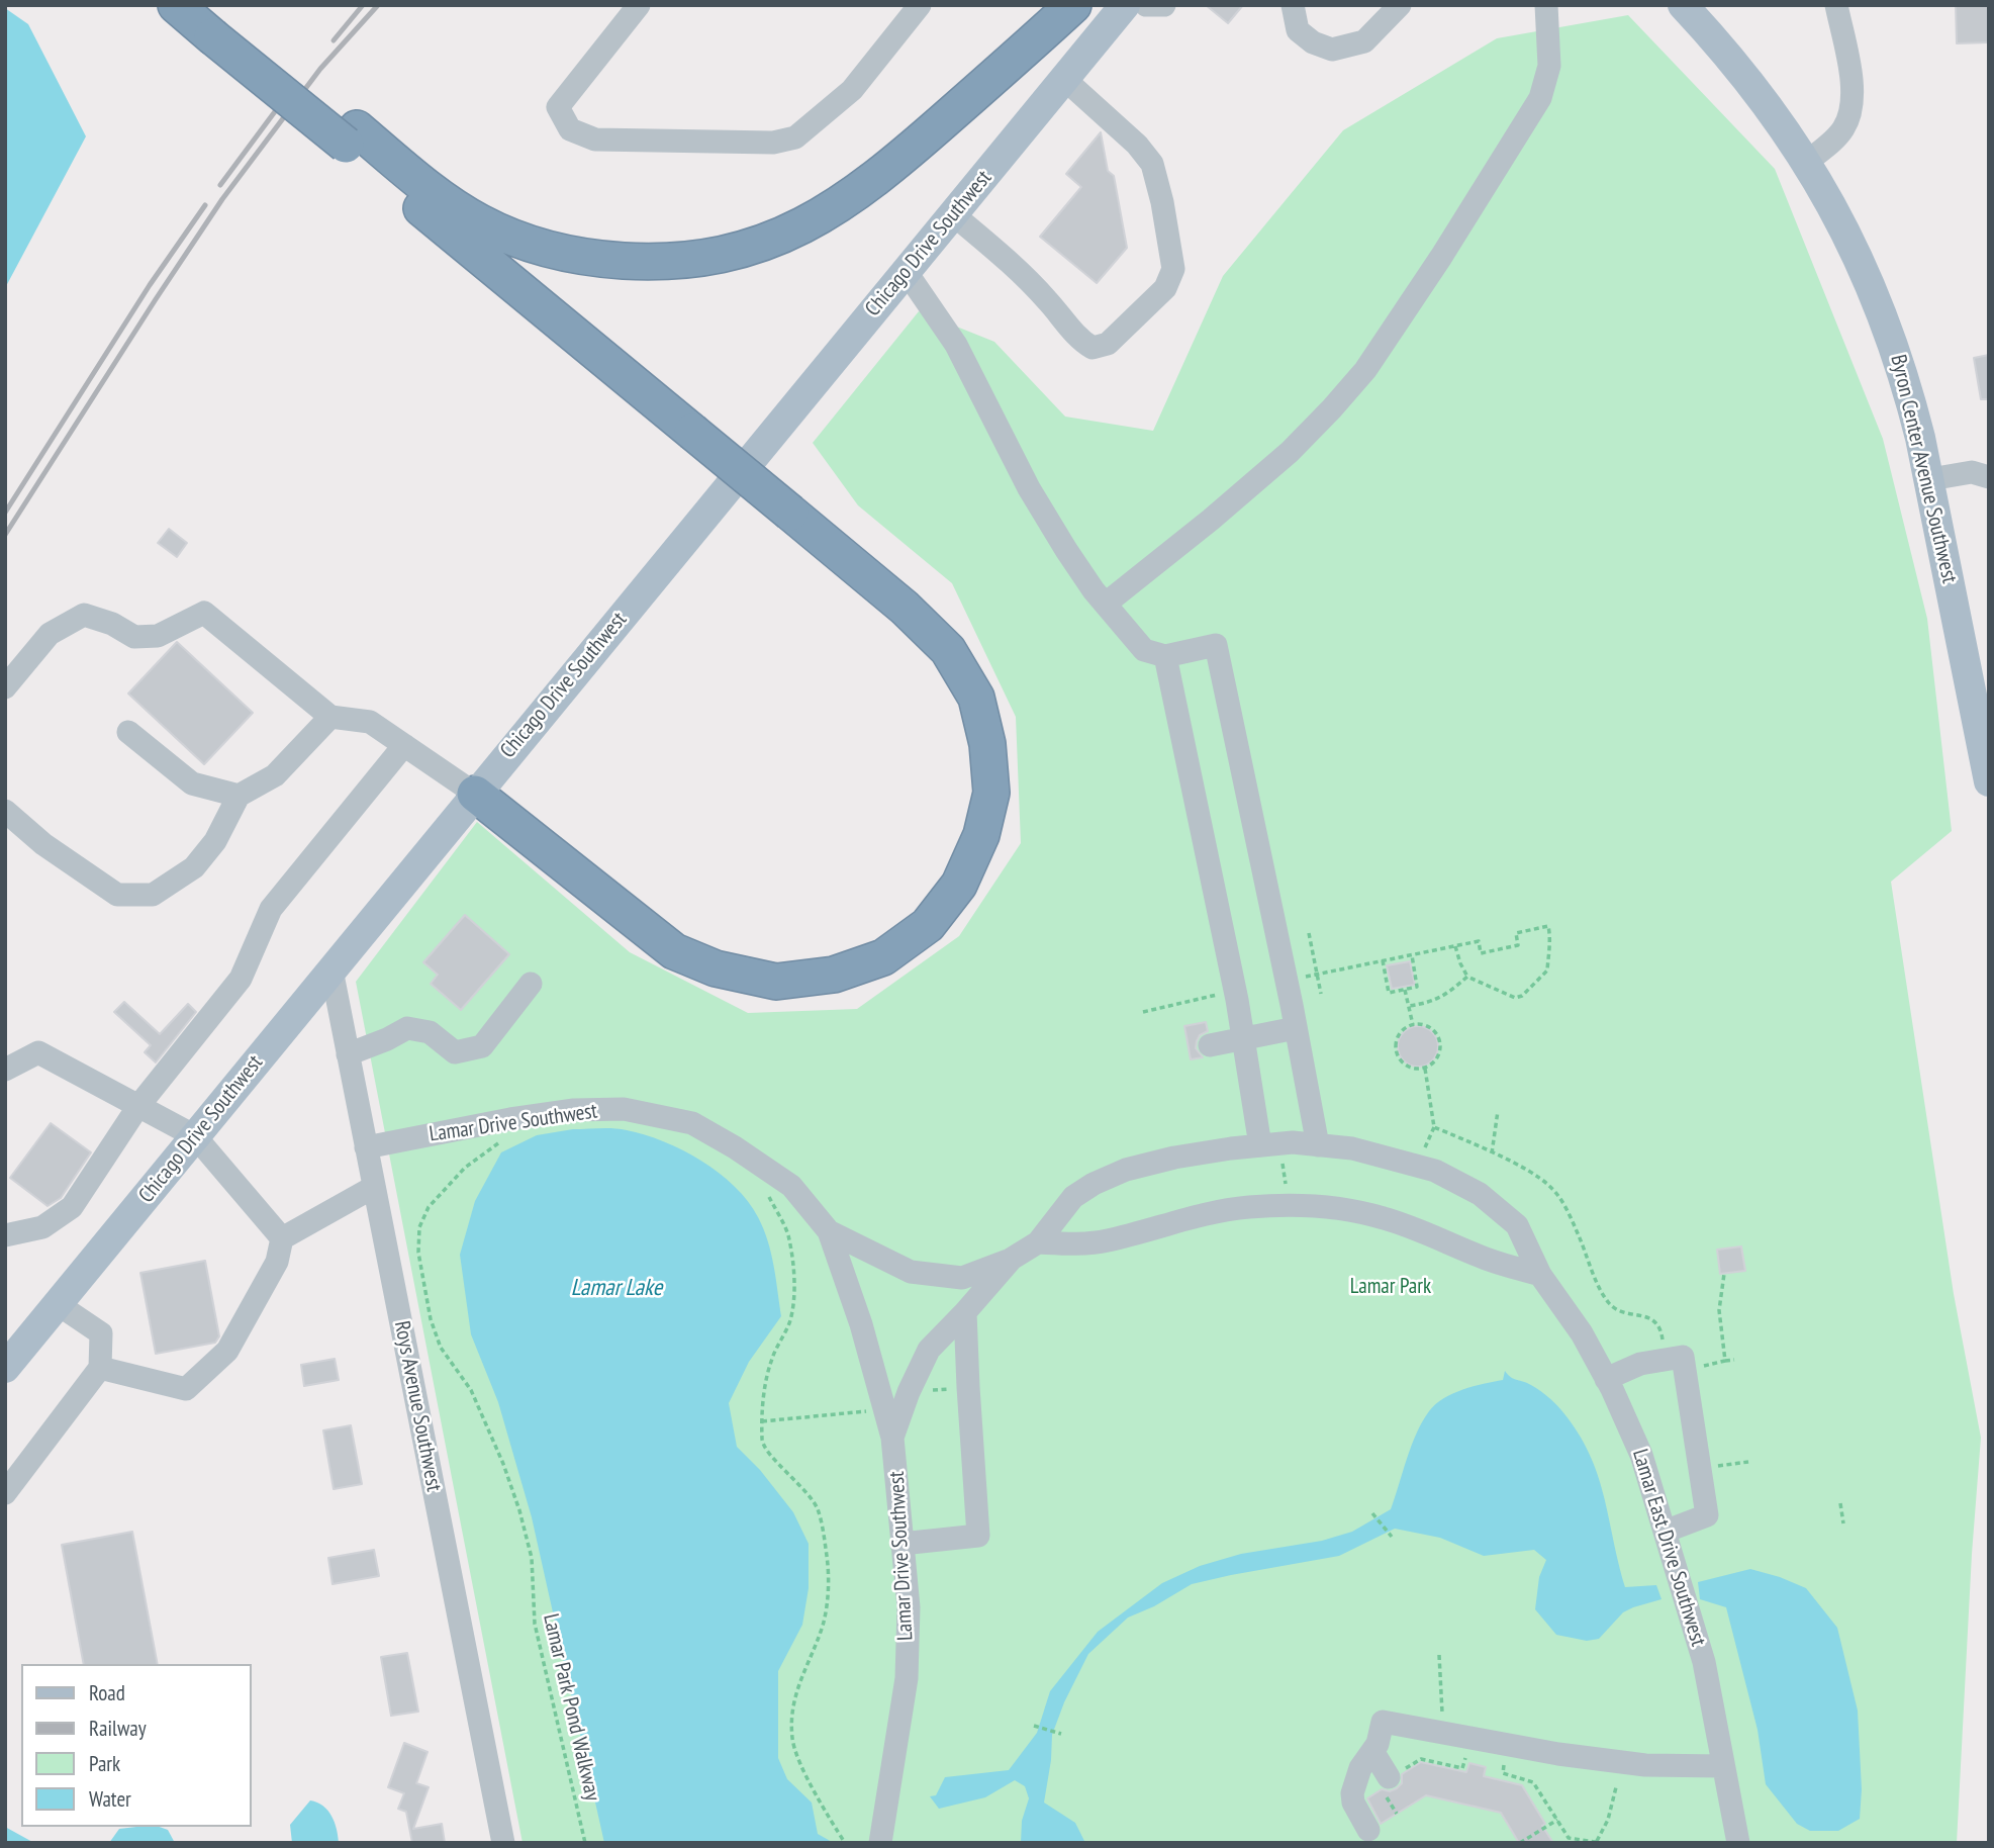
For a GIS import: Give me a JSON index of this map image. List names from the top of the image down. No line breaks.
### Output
{"streets":{"main road":["Chicago Drive Southwest","Byron Center Avenue Southwest"],"street":["Lamar Drive Southwest","Roys Avenue Southwest","Lamar East Drive Southwest"],"path":["Lamar Park Pond Walkway"]},"crossings":[["Chicago Drive Southwest","Roys Avenue Southwest"],["Lamar Drive Southwest","Roys Avenue Southwest"],["Lamar Drive Southwest","Lamar East Drive Southwest"]],"water":["Lamar Lake"],"parks":["Lamar Park"],"legend":["Road","Railway","Park","Water"]}
